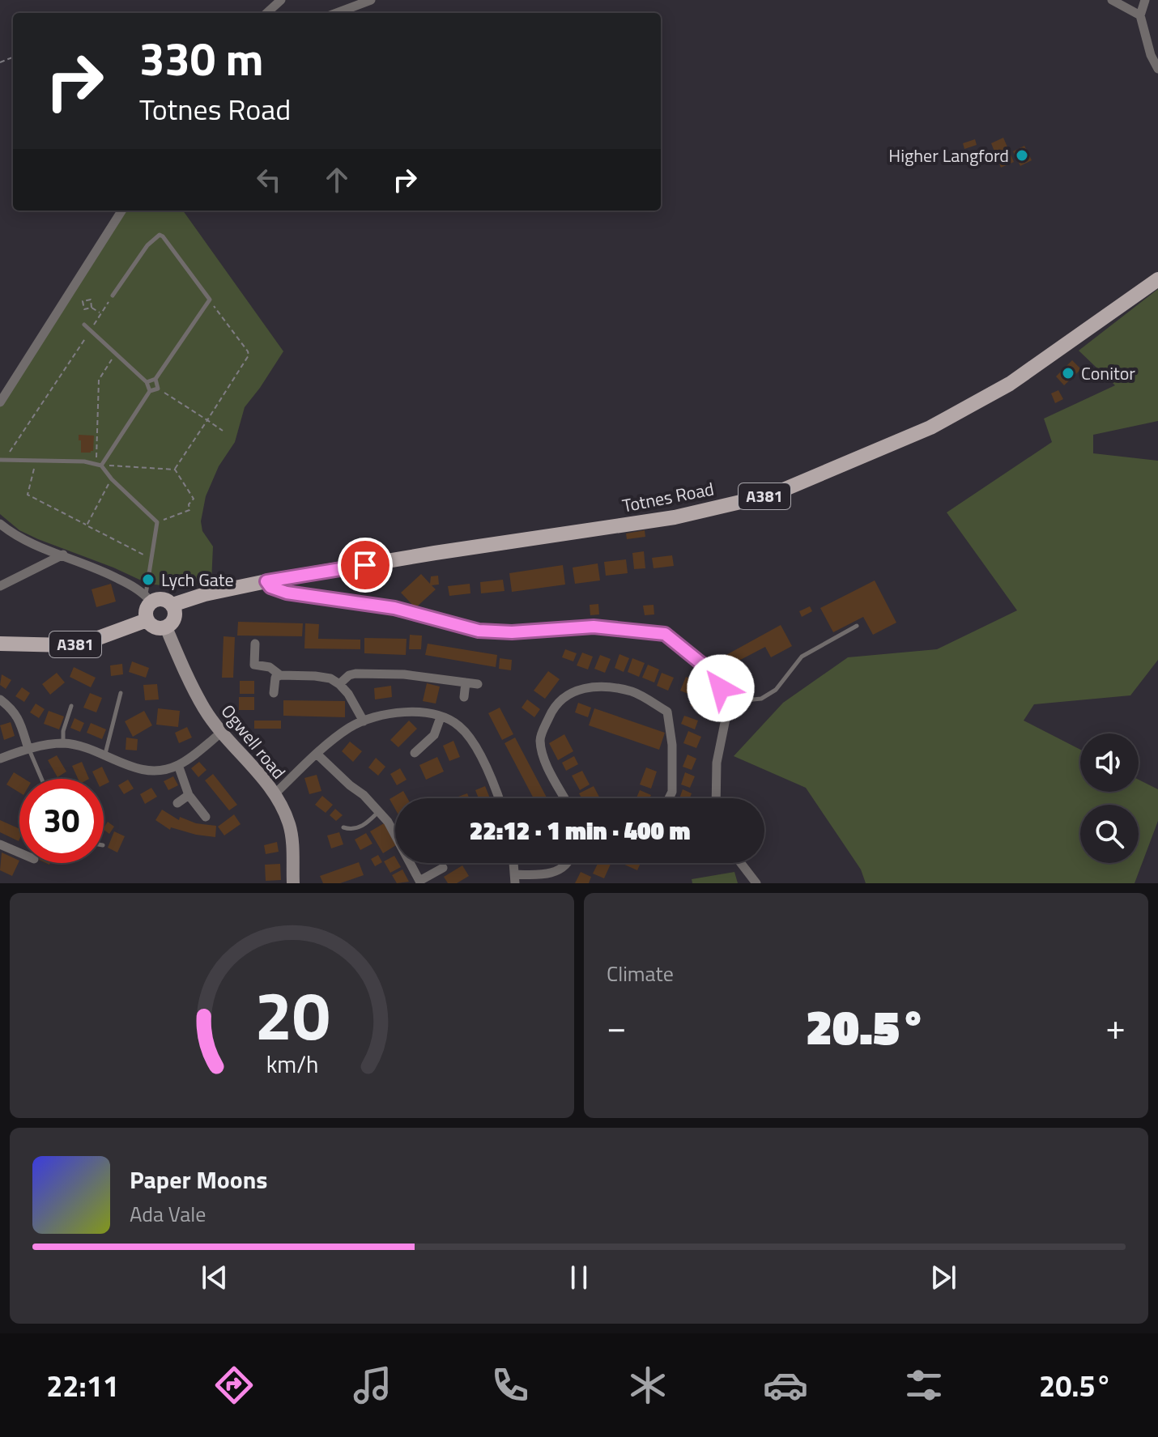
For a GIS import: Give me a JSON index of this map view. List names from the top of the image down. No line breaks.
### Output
{"streets":{"main road":["A381","Totnes Road"],"street":["Ogwell road"]},"crossings":[["A381","Totnes Road"],["A381","Ogwell road"],["Totnes Road","Ogwell road"]],"places":["Higher Langford","Conitor","Lych Gate"],"page":{"turn":["330 m","Totnes Road"],"limit":"30","trip":"22:12 · 1 min · 400 m","tile":"Climate","heat":["−","20.5°","+"],"song":["Paper Moons","Ada Vale"],"tabs":["22:11","20.5°"],"gauge":["20","km/h"]}}
